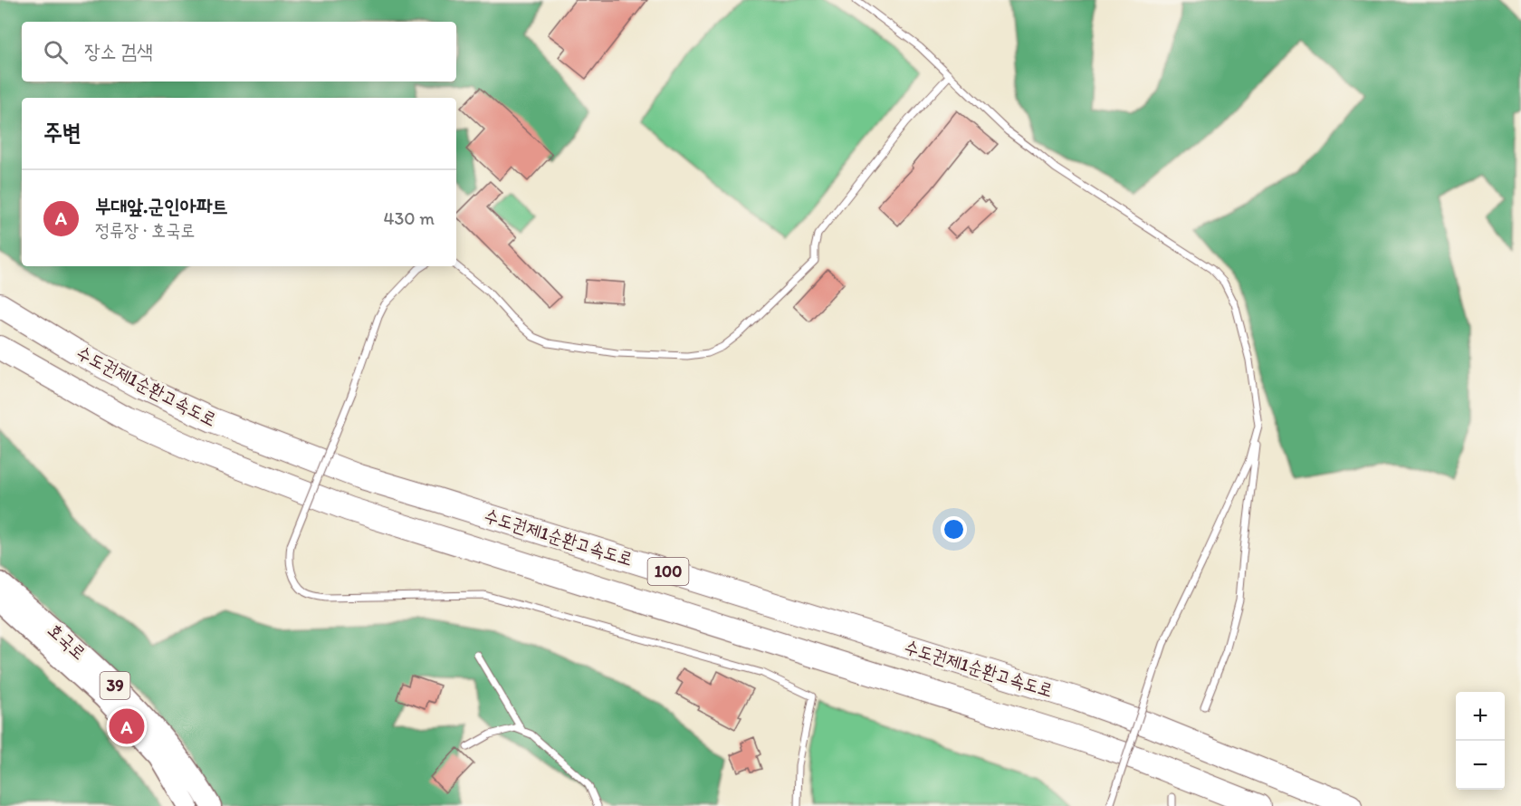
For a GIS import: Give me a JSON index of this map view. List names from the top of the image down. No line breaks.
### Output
{"streets":{"highway":["수도권제1순환고속도로","100"],"main road":["호국로","39"]},"page":{"search":"장소 검색","heading":"주변","list":[{"mark":"A","name":"부대앞.군인아파트","note":"정류장 · 호국로","value":"430 m"}],"map_buttons":["+","−"],"pins":"A"}}
